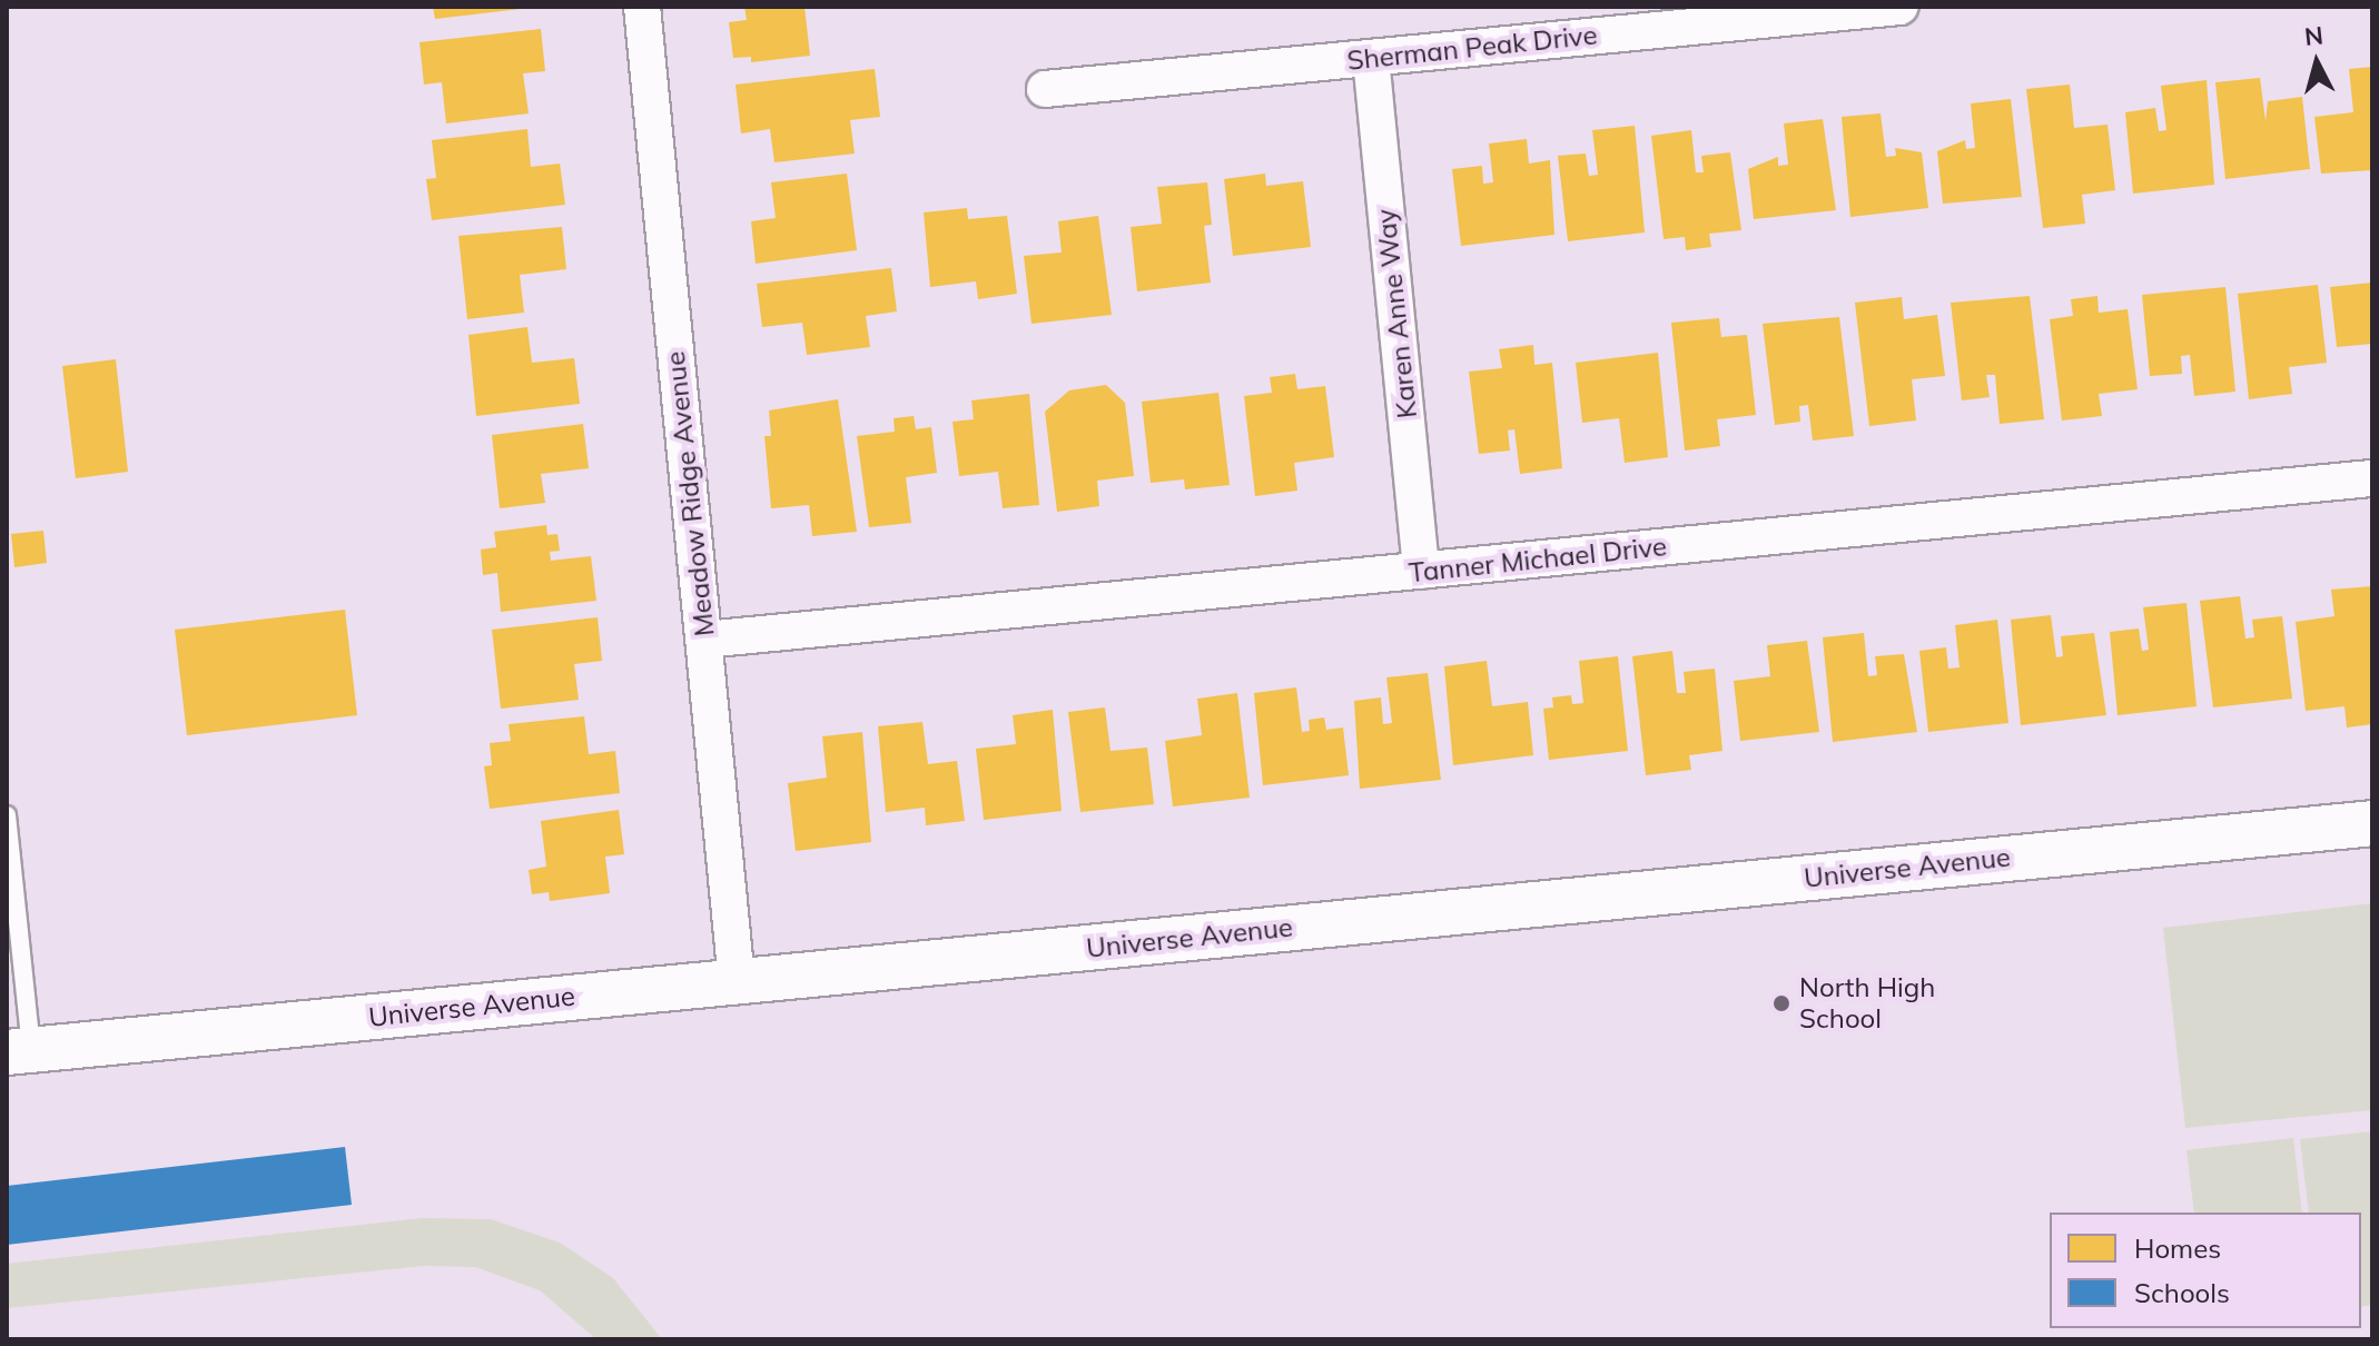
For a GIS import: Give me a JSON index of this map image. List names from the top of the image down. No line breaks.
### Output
{"streets":{"street":["Sherman Peak Drive","Karen Anne Way","Meadow Ridge Avenue","Tanner Michael Drive","Universe Avenue"]},"crossings":[["Sherman Peak Drive","Karen Anne Way"],["Karen Anne Way","Tanner Michael Drive"],["Meadow Ridge Avenue","Tanner Michael Drive"],["Meadow Ridge Avenue","Universe Avenue"]],"places":["North High School"],"legend":["Homes","Schools"],"north":"top"}
